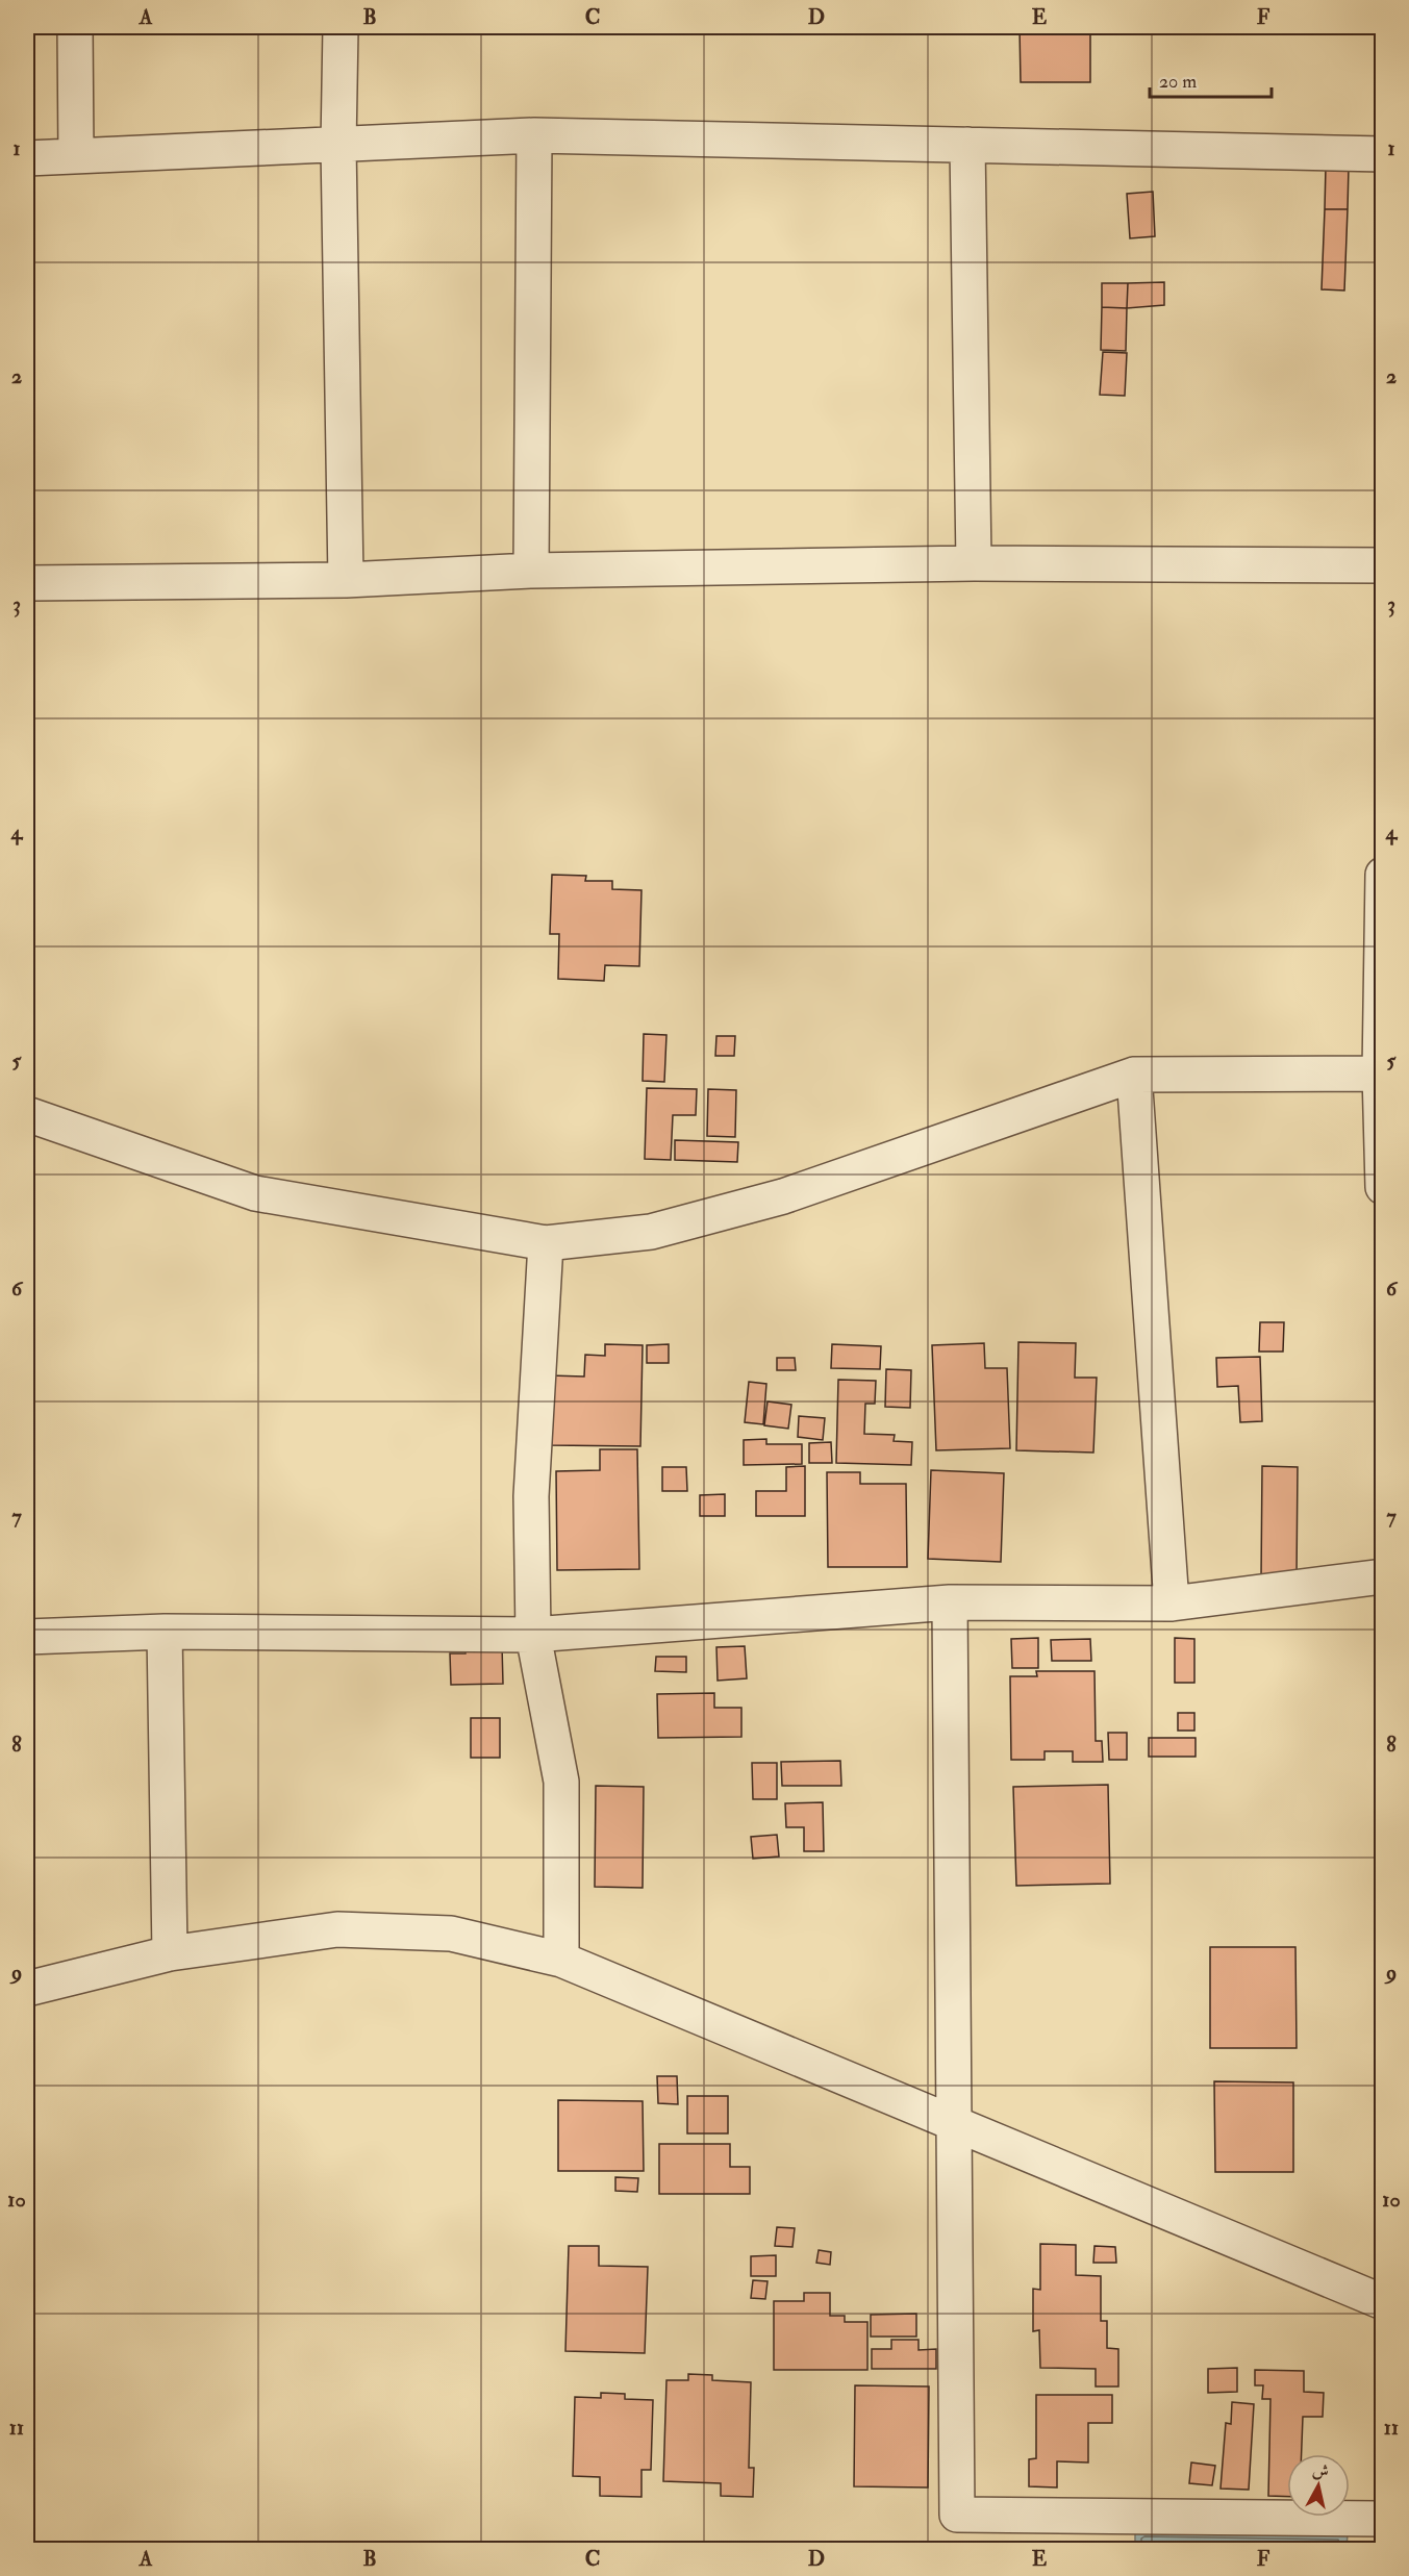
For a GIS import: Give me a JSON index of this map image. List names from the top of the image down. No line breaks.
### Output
{"scale_bar":"20 m","north":"top","grid":{"columns":["A","B","C","D","E","F"],"rows":["1","2","3","4","5","6","7","8","9","10","11"]}}
